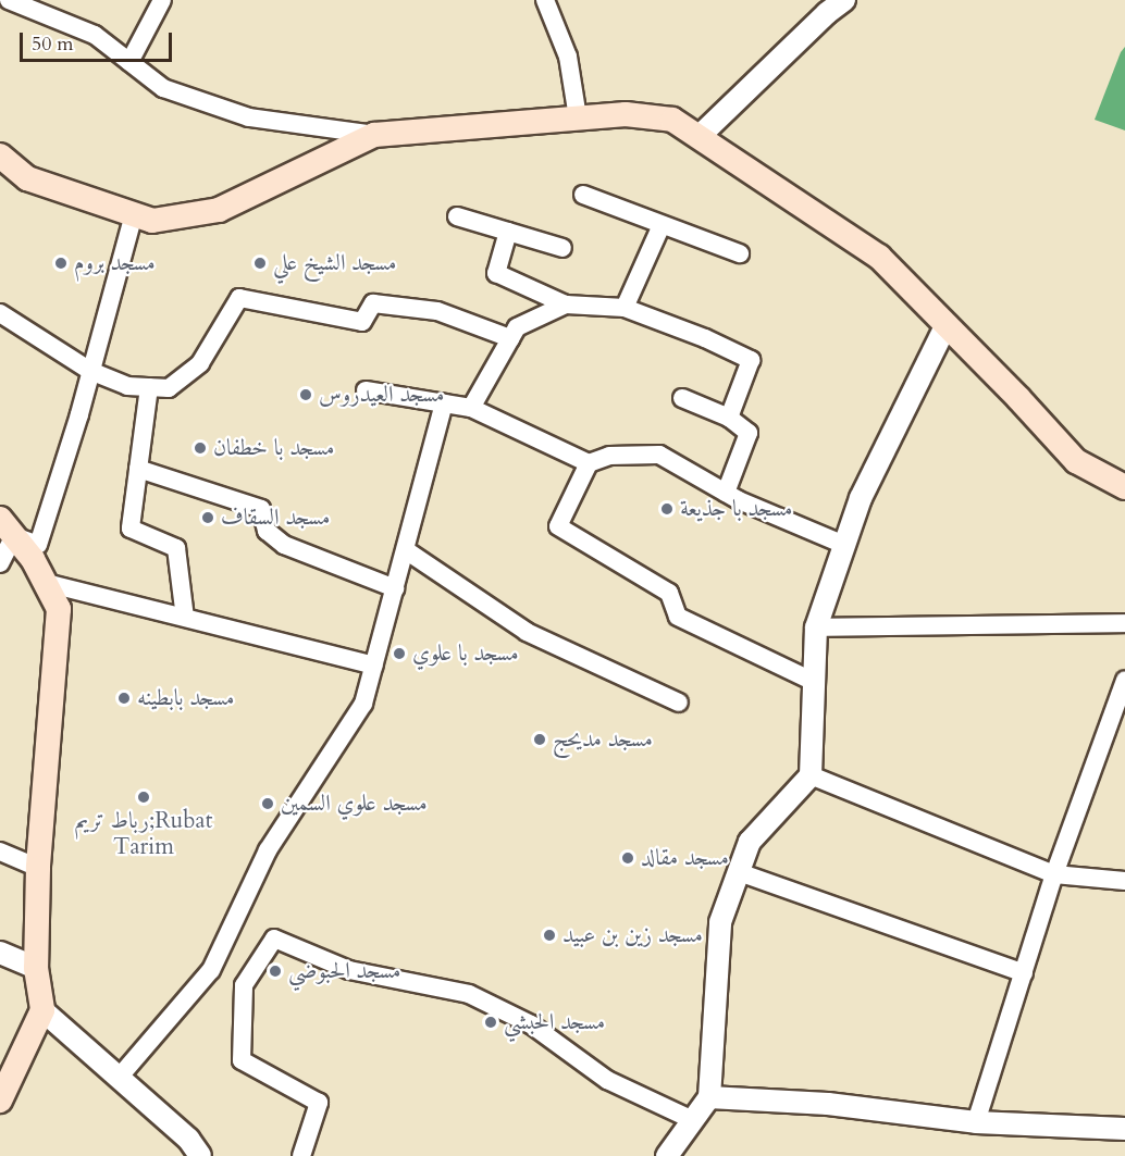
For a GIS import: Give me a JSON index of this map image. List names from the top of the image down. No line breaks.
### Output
{"places":["مسجد بروم","مسجد الشيخ علي","مسجد العيدروس","مسجد با خطفان","مسجد با جذيعة","مسجد السقاف","مسجد با علوي","مسجد بابطينه","مسجد مديحج","رباط تريم;Rubat Tarim","مسجد علوي السمين","مسجد مقالد","مسجد زين بن عبيد","مسجد الحبوضي","مسجد الحبشي"],"scale_bar":"50 m"}
